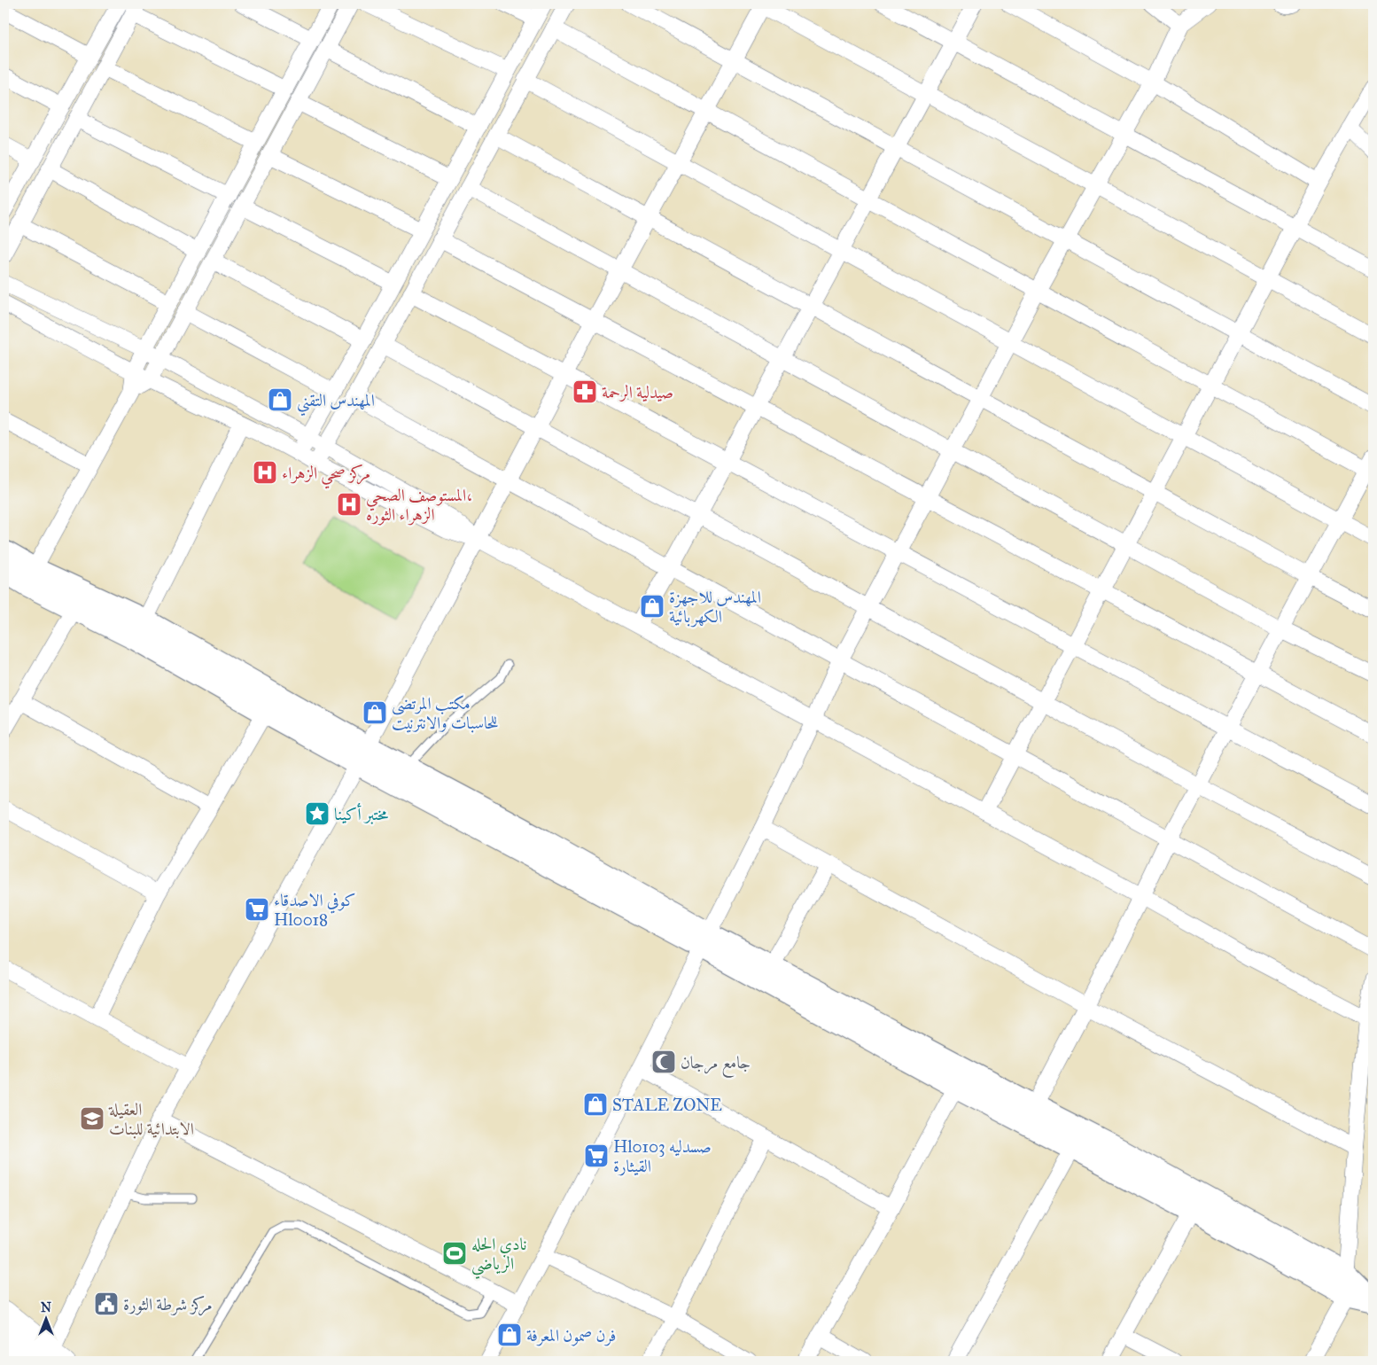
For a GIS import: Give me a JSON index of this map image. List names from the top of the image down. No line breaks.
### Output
{"places":{"pharmacy":["صيدلية الرحمة"],"shop":["المهندس التقني","المهندس للاجهزة الكهربائية","مكتب المرتضى للحاسبات والانترنيت","STALE ZONE","فرن صمون المعرفة"],"hospital":["مركز صحي الزهراء","المستوصف الصحي، الزهراء الثوره"],"place":["مختبر أكينا"],"supermarket":["كوفي الاصدقاء Hl0018","Hl0103 صسدليه القيثارة"],"mosque":["جامع مرجان"],"school or university":["العقيلة الابتدائية للبنات"],"sports":["نادي الحله الرياضي"],"public building":["مركز شرطة الثورة"]},"north":"top"}
